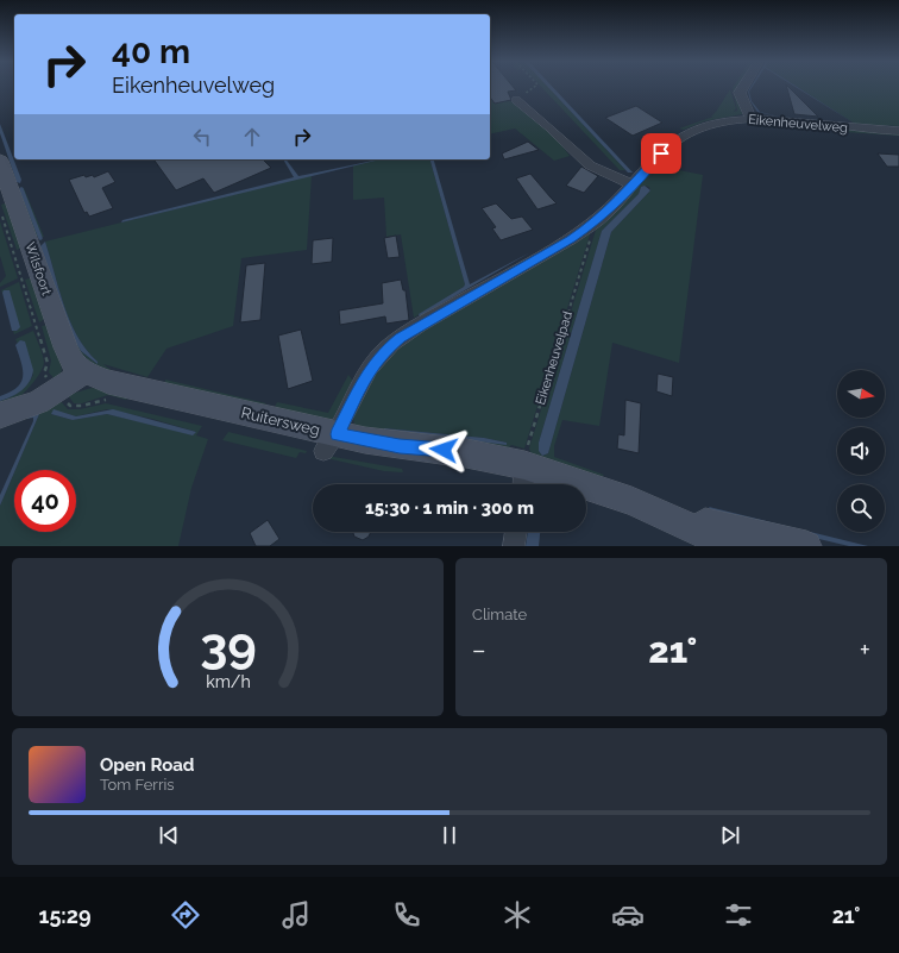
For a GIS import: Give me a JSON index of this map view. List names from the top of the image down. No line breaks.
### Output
{"streets":{"street":["Eikenheuvelweg","Wilsfoort","Ruitersweg"],"path":["Eikenheuvelpad"]},"crossings":[["Eikenheuvelweg","Eikenheuvelpad"],["Eikenheuvelweg","Ruitersweg"],["Wilsfoort","Ruitersweg"],["Eikenheuvelpad","Ruitersweg"]],"north":"right","page":{"turn":["40 m","Eikenheuvelweg"],"limit":"40","trip":"15:30 · 1 min · 300 m","tile":"Climate","heat":["−","21°","+"],"song":["Open Road","Tom Ferris"],"tabs":["15:29","21°"],"gauge":["39","km/h"]}}
